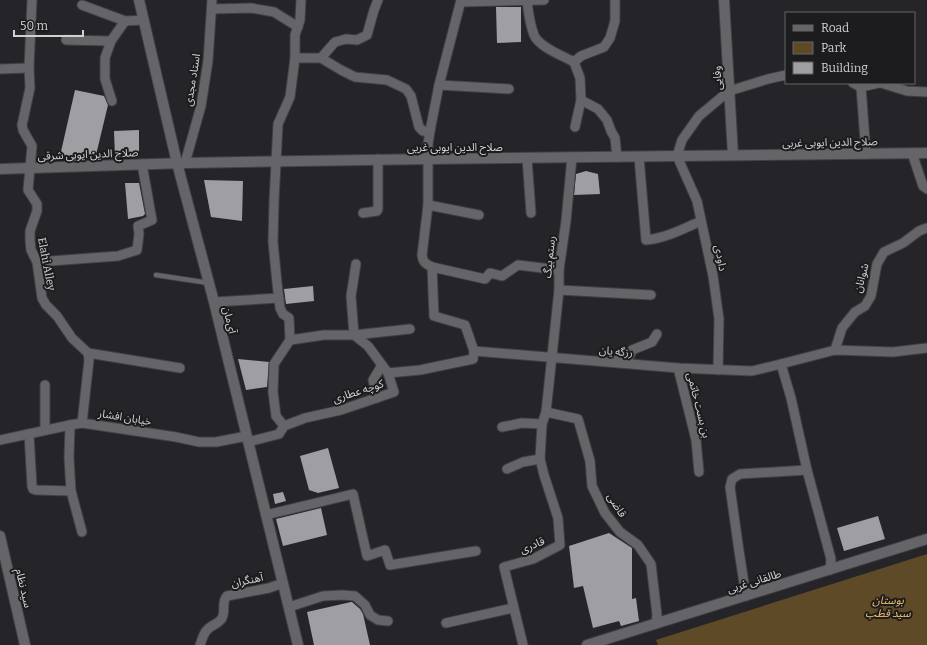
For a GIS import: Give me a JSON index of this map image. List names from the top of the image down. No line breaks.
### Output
{"streets":{"street":["وفایی","استاد مجدی","صلاح الدین ایوبی غربی","صلاح الدین ایوبی غریی","صلاح الدین ایوبی شرقی","رستم بیگ","داودی","Elahi Alley","شوانان","آی‌مان","رزگه یان","کوچه عطاری","بن بست خاتمی","خیابان افشار","قاضی","قادری","آهنگران","طالقانی غربی","سید نظام"]},"crossings":[["وفایی","صلاح الدین ایوبی غربی"],["وفایی","صلاح الدین ایوبی غریی"],["استاد مجدی","صلاح الدین ایوبی غریی"],["استاد مجدی","صلاح الدین ایوبی شرقی"],["استاد مجدی","آی‌مان"],["صلاح الدین ایوبی غربی","صلاح الدین ایوبی غریی"],["صلاح الدین ایوبی غریی","صلاح الدین ایوبی شرقی"],["صلاح الدین ایوبی غریی","رستم بیگ"],["صلاح الدین ایوبی غریی","داودی"],["صلاح الدین ایوبی غریی","آی‌مان"],["صلاح الدین ایوبی شرقی","Elahi Alley"],["صلاح الدین ایوبی شرقی","آی‌مان"],["رستم بیگ","رزگه یان"],["رستم بیگ","قاضی"],["رستم بیگ","قادری"],["داودی","رزگه یان"],["شوانان","رزگه یان"],["آی‌مان","کوچه عطاری"],["آی‌مان","خیابان افشار"],["آی‌مان","آهنگران"],["رزگه یان","کوچه عطاری"],["رزگه یان","بن بست خاتمی"],["کوچه عطاری","خیابان افشار"],["قاضی","قادری"],["قاضی","طالقانی غربی"]],"parks":["بوستان سید قطب"],"legend":["Road","Park","Building"],"scale_bar":"50 m"}
